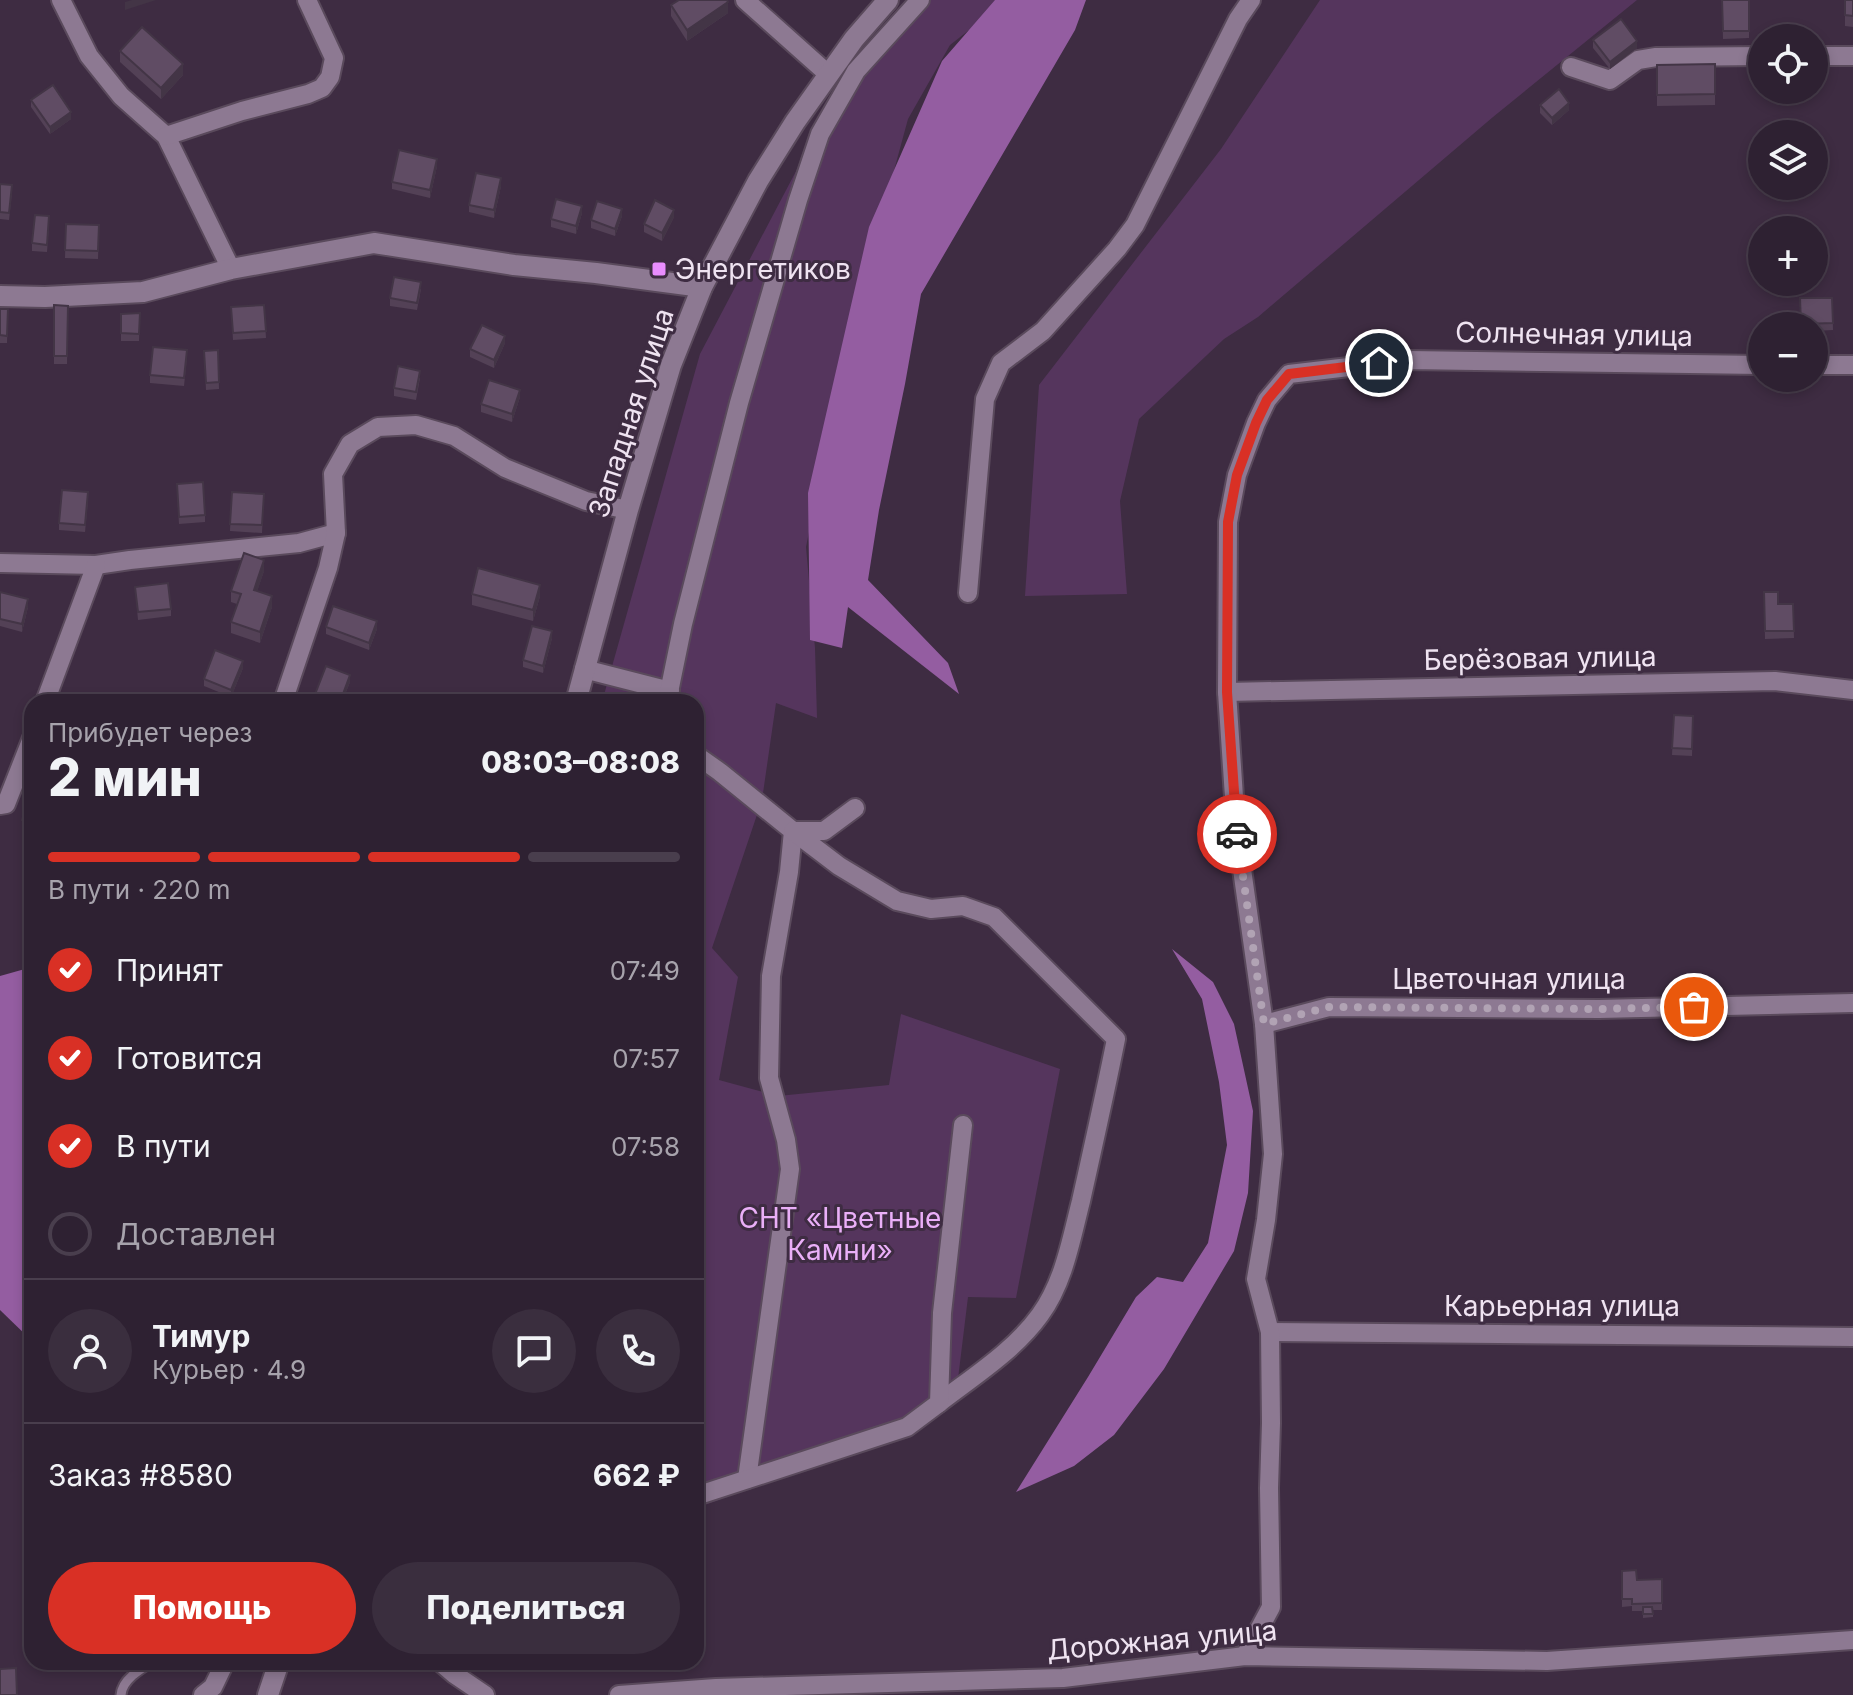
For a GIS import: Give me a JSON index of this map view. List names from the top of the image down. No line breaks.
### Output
{"streets":{"main road":["Западная улица"],"street":["Солнечная улица","Берёзовая улица","Цветочная улица","Карьерная улица","Дорожная улица"]},"crossings":[["Солнечная улица","Берёзовая улица"]],"parks":["СНТ «Цветные Камни»"],"places":{"transit":["Энергетиков"]},"page":{"map_buttons":["+","−"],"heading":["2 мин","Прибудет через","08:03–08:08"],"panel":["Тимур","Курьер · 4.9","Заказ #8580","662 ₽"],"bar":"В пути · 220 m","list":[["Принят","07:49"],["Готовится","07:57"],["В пути","07:58"],"Доставлен"],"buttons":["Помощь","Поделиться"]}}
